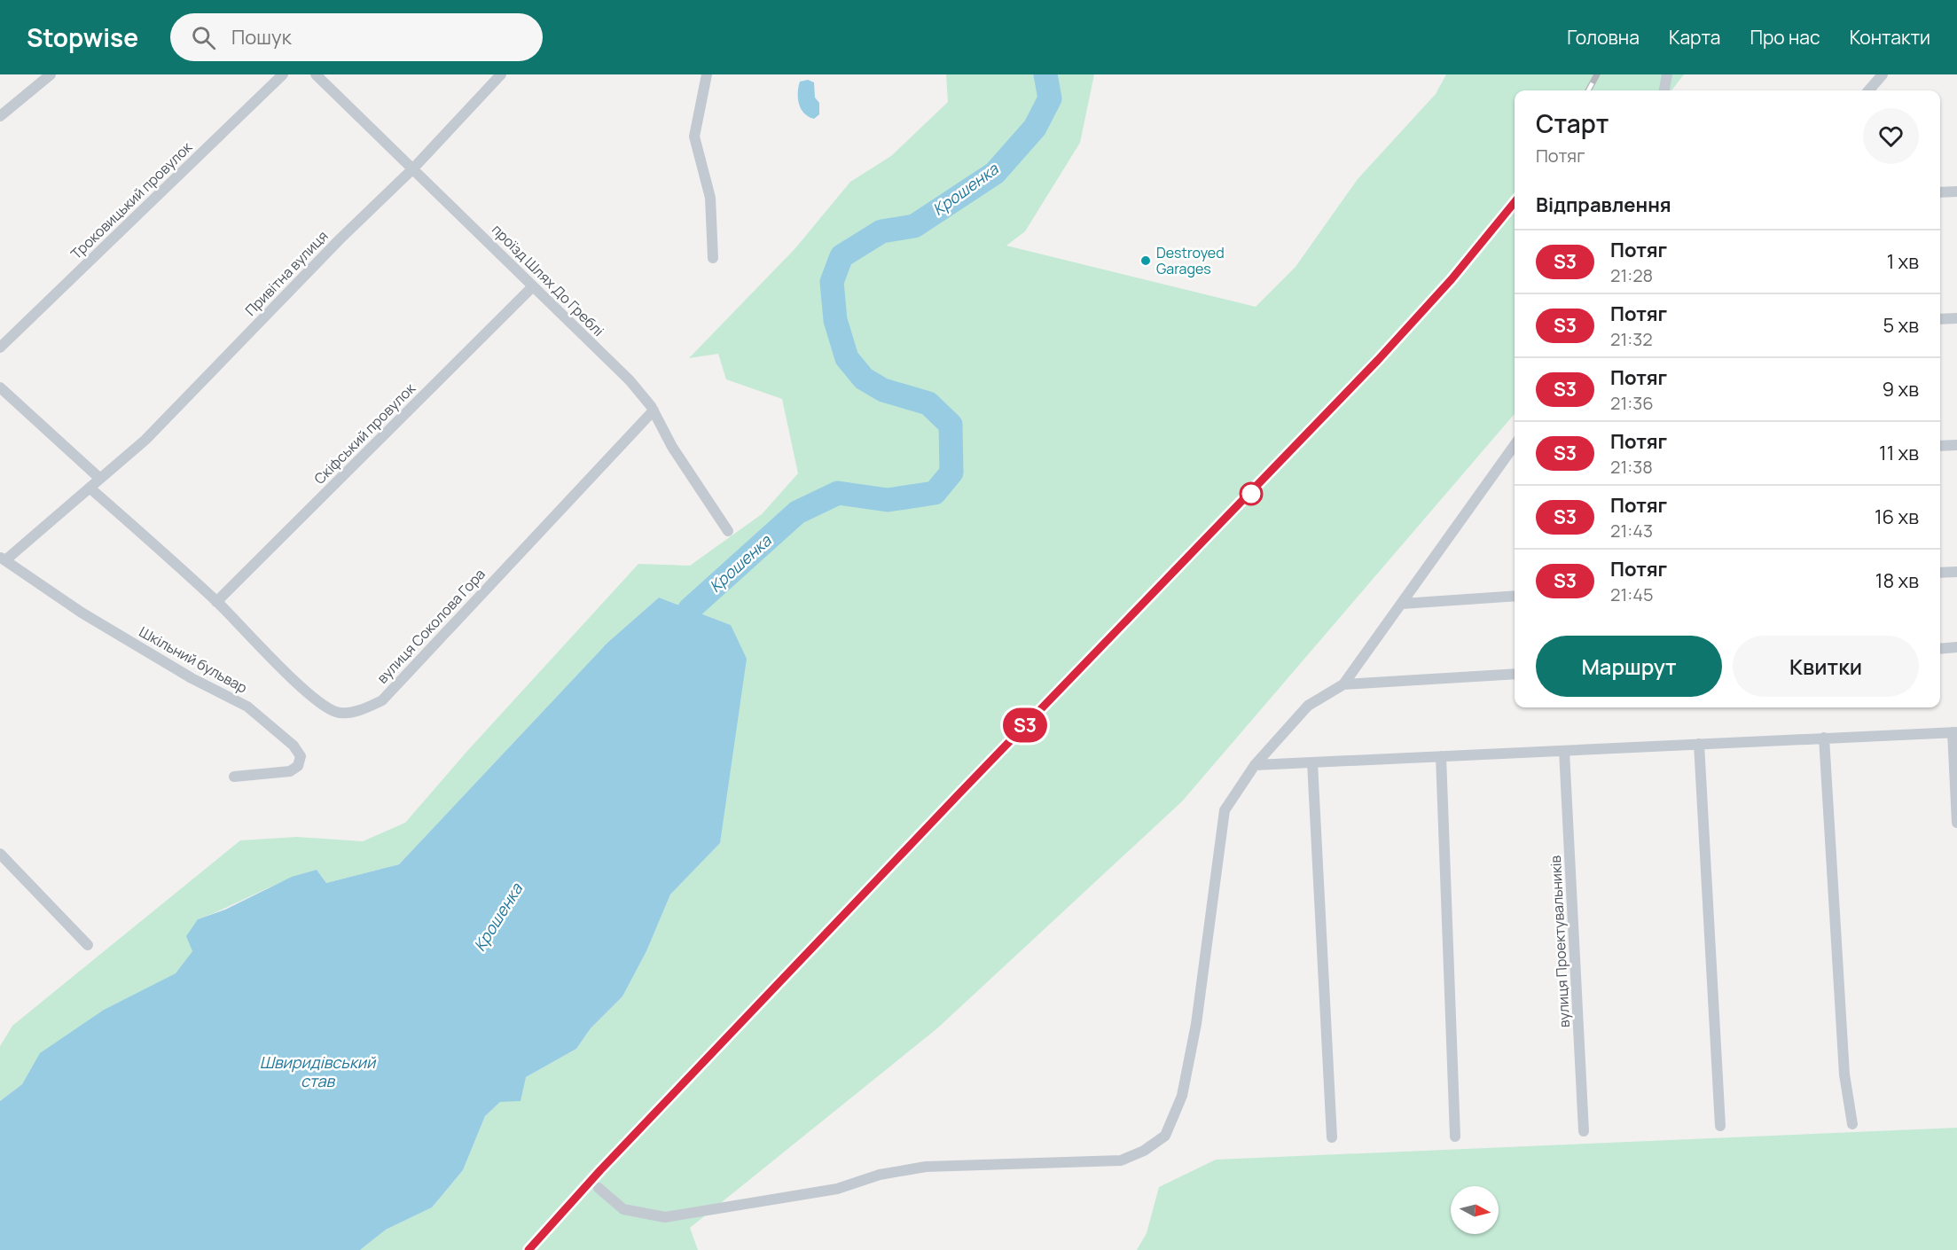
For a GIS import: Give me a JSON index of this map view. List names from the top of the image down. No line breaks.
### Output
{"streets":{"street":["Троковицький провулок","Привітна вулиця","проїзд Шлях До Греблі","Скіфський провулок","вулиця Соколова Гора","Шкільний бульвар","вулиця Проектувальників"]},"crossings":[["Привітна вулиця","проїзд Шлях До Греблі"],["Привітна вулиця","вулиця Соколова Гора"],["Привітна вулиця","Шкільний бульвар"],["проїзд Шлях До Греблі","Скіфський провулок"],["проїзд Шлях До Греблі","вулиця Соколова Гора"],["Скіфський провулок","вулиця Соколова Гора"]],"water":["Крошенка","Швиридівський став"],"places":["Destroyed Garages"],"north":"right","page":{"header":"Stopwise","search":"Пошук","nav":["Головна","Карта","Про нас","Контакти"],"on_map":"S3","heading":[["Старт","Потяг"],"Відправлення"],"list":[{"mark":"S3","name":"Потяг","note":"21:28","value":"1 хв"},{"mark":"S3","name":"Потяг","note":"21:32","value":"5 хв"},{"mark":"S3","name":"Потяг","note":"21:36","value":"9 хв"},{"mark":"S3","name":"Потяг","note":"21:38","value":"11 хв"},{"mark":"S3","name":"Потяг","note":"21:43","value":"16 хв"},{"mark":"S3","name":"Потяг","note":"21:45","value":"18 хв"}],"buttons":["Маршрут","Квитки"]}}
